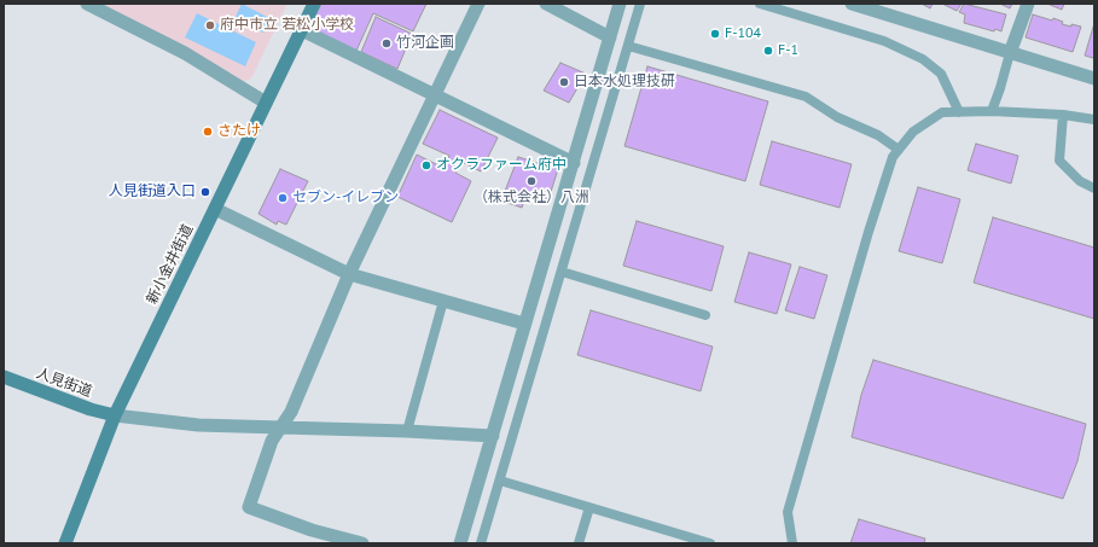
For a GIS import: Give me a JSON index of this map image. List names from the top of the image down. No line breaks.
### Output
{"streets":{"main road":["新小金井街道","人見街道"]},"crossings":[["新小金井街道","人見街道"]],"places":["府中市立 若松小学校","F-104","竹河企画","F-1","日本水処理技研","さたけ","オクラファーム府中","（株式会社）八洲","人見街道入口","セブン-イレブン"]}
